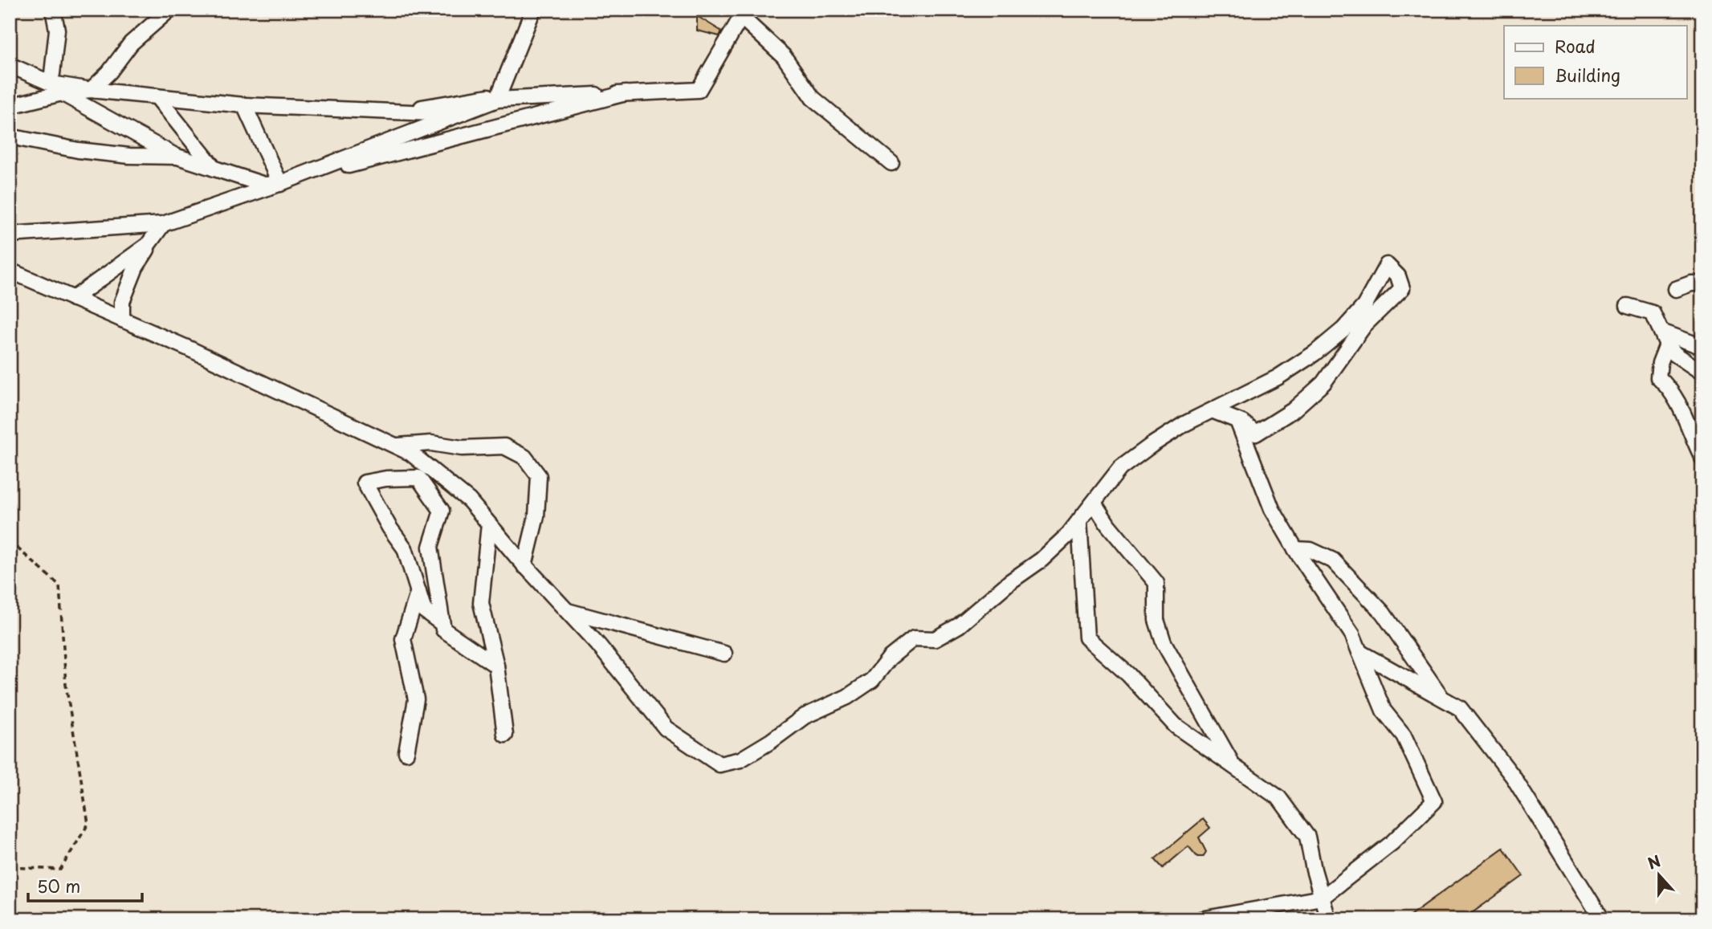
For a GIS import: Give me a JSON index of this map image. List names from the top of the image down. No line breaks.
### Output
{"legend":["Road","Building"],"scale_bar":"50 m","north":"top"}
